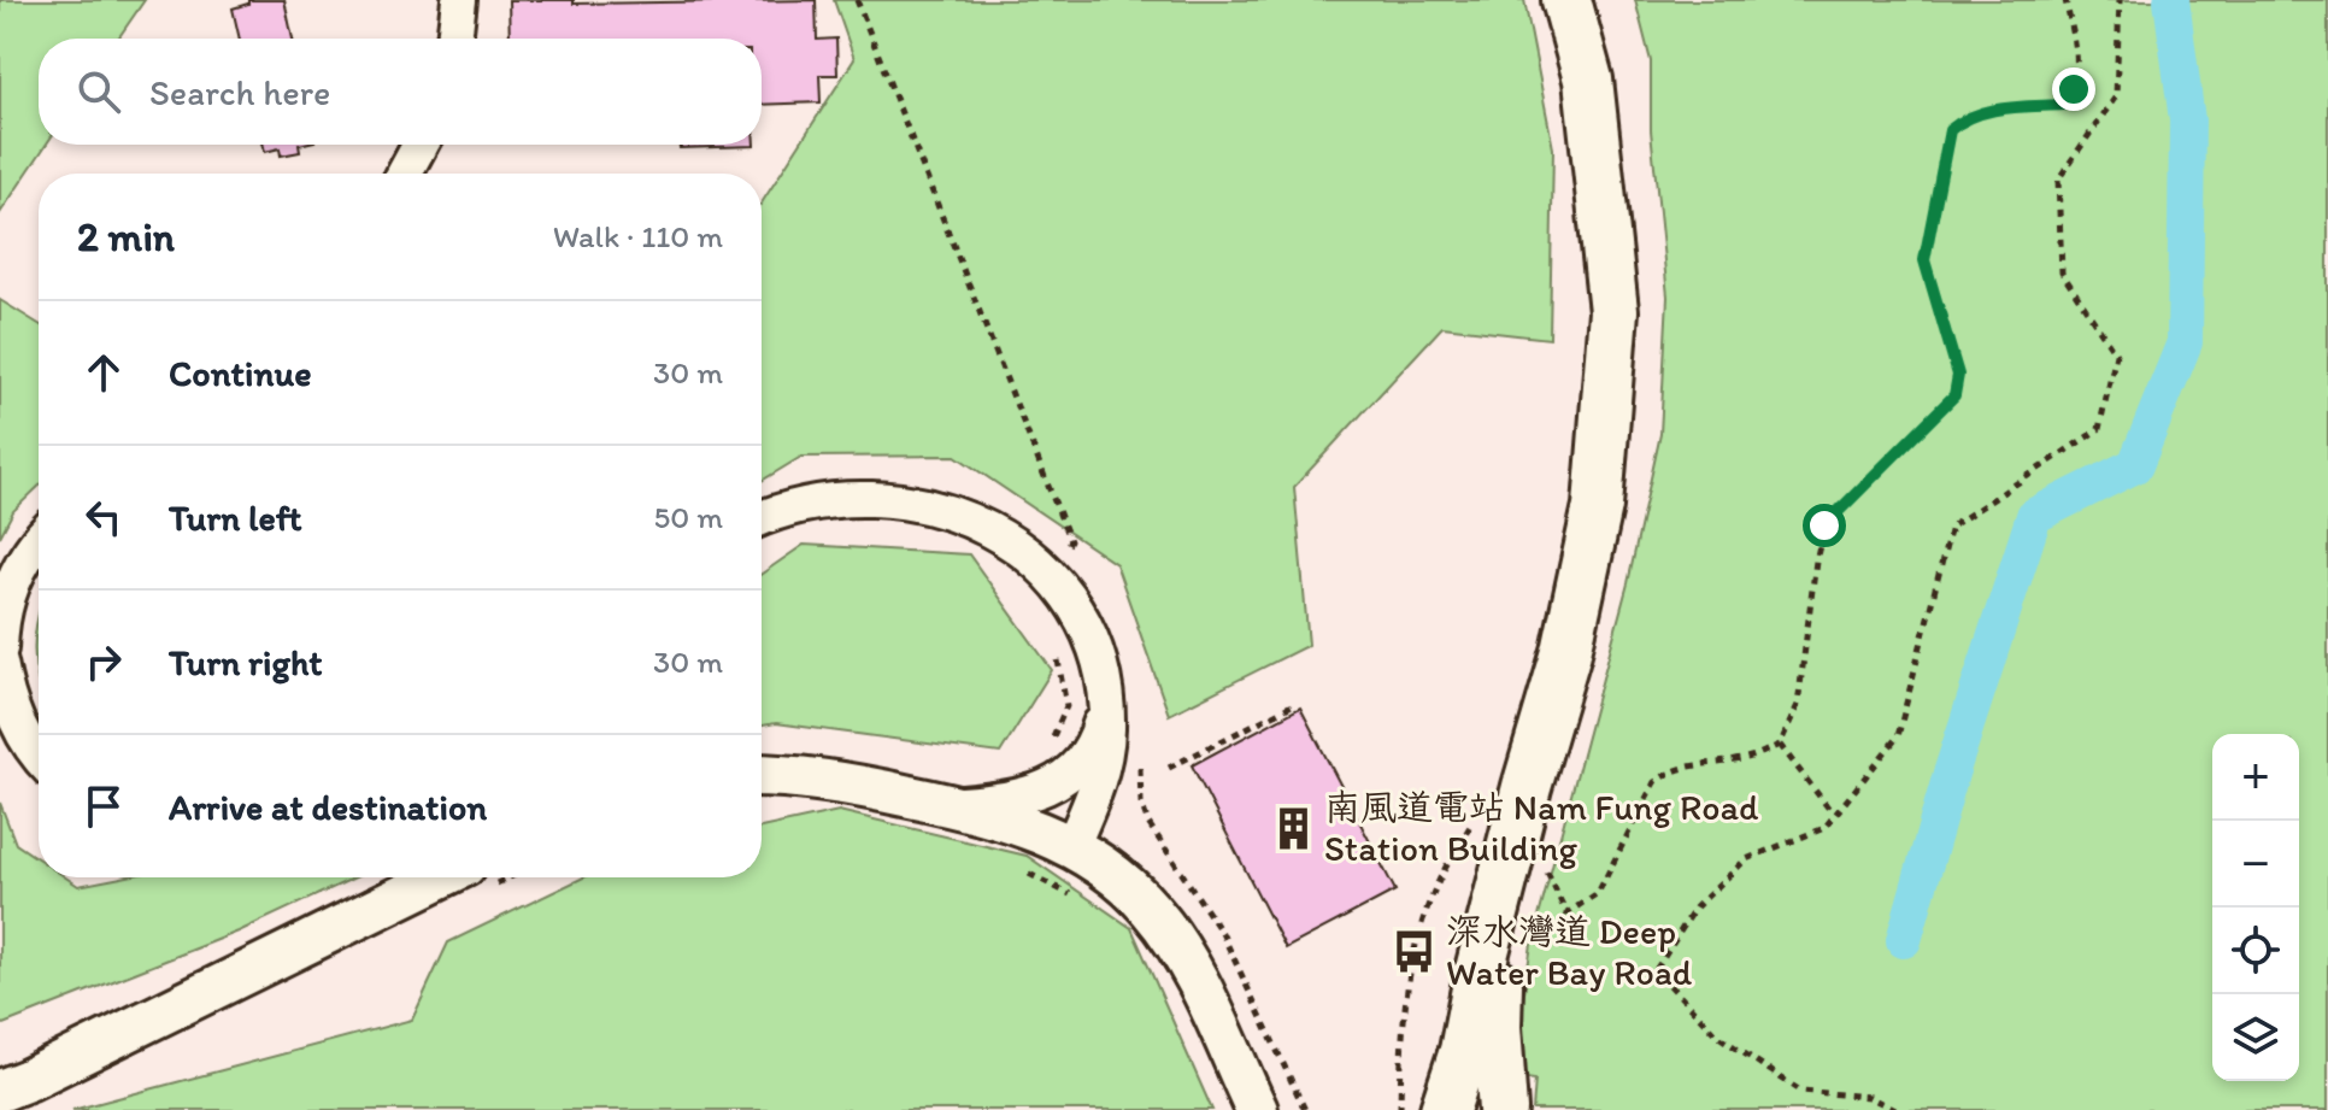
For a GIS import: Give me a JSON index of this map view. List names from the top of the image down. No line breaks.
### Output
{"places":{"building":["南風道電站 Nam Fung Road Station Building"],"bus stop":["深水灣道 Deep Water Bay Road"]},"page":{"search":"Search here","heading":["2 min","Walk · 110 m"],"list":[["Continue","30 m"],["Turn left","50 m"],["Turn right","30 m"],"Arrive at destination"],"map_buttons":["+","−"]}}
